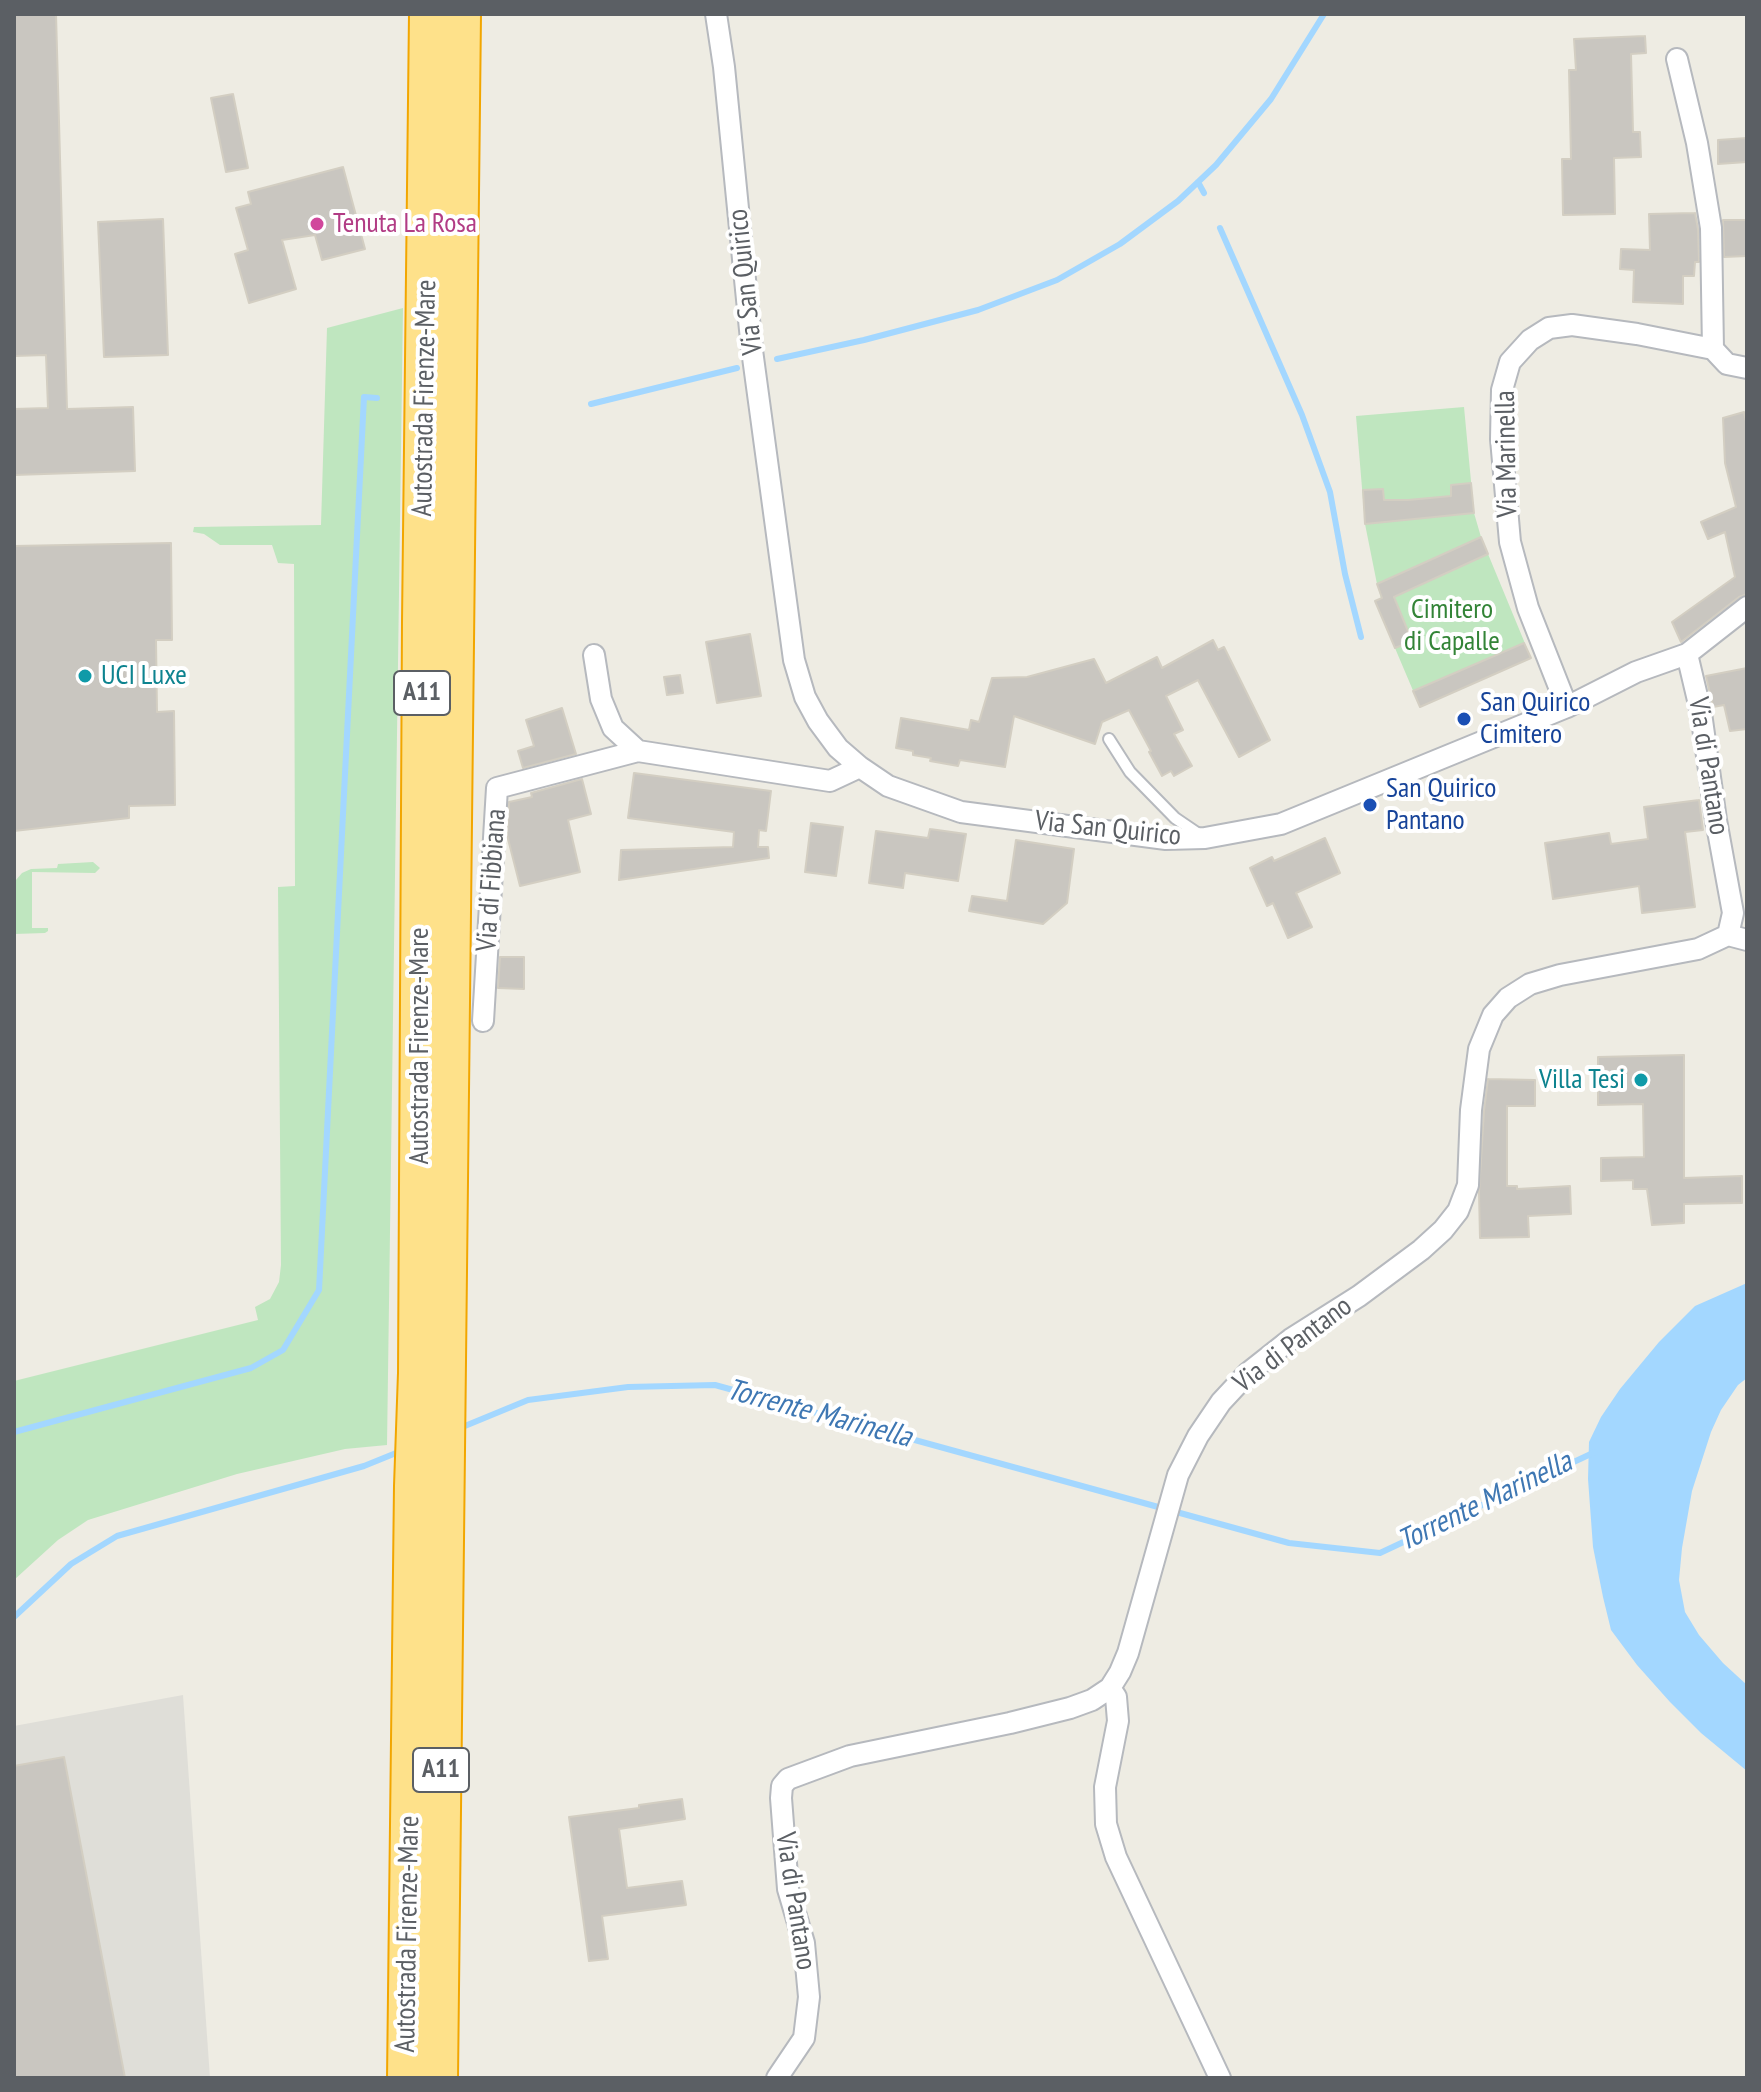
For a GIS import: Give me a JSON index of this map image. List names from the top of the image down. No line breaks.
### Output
{"streets":{"highway":["Autostrada Firenze-Mare","A11"],"street":["Via San Quirico","Via Marinella","Via di Pantano","Via di Fibbiana"]},"crossings":[["Via San Quirico","Via Marinella"],["Via San Quirico","Via di Pantano"]],"water":["Torrente Marinella"],"parks":["Cimitero di Capalle"],"places":["Tenuta La Rosa","UCI Luxe","San Quirico Cimitero","San Quirico Pantano","Villa Tesi"]}
